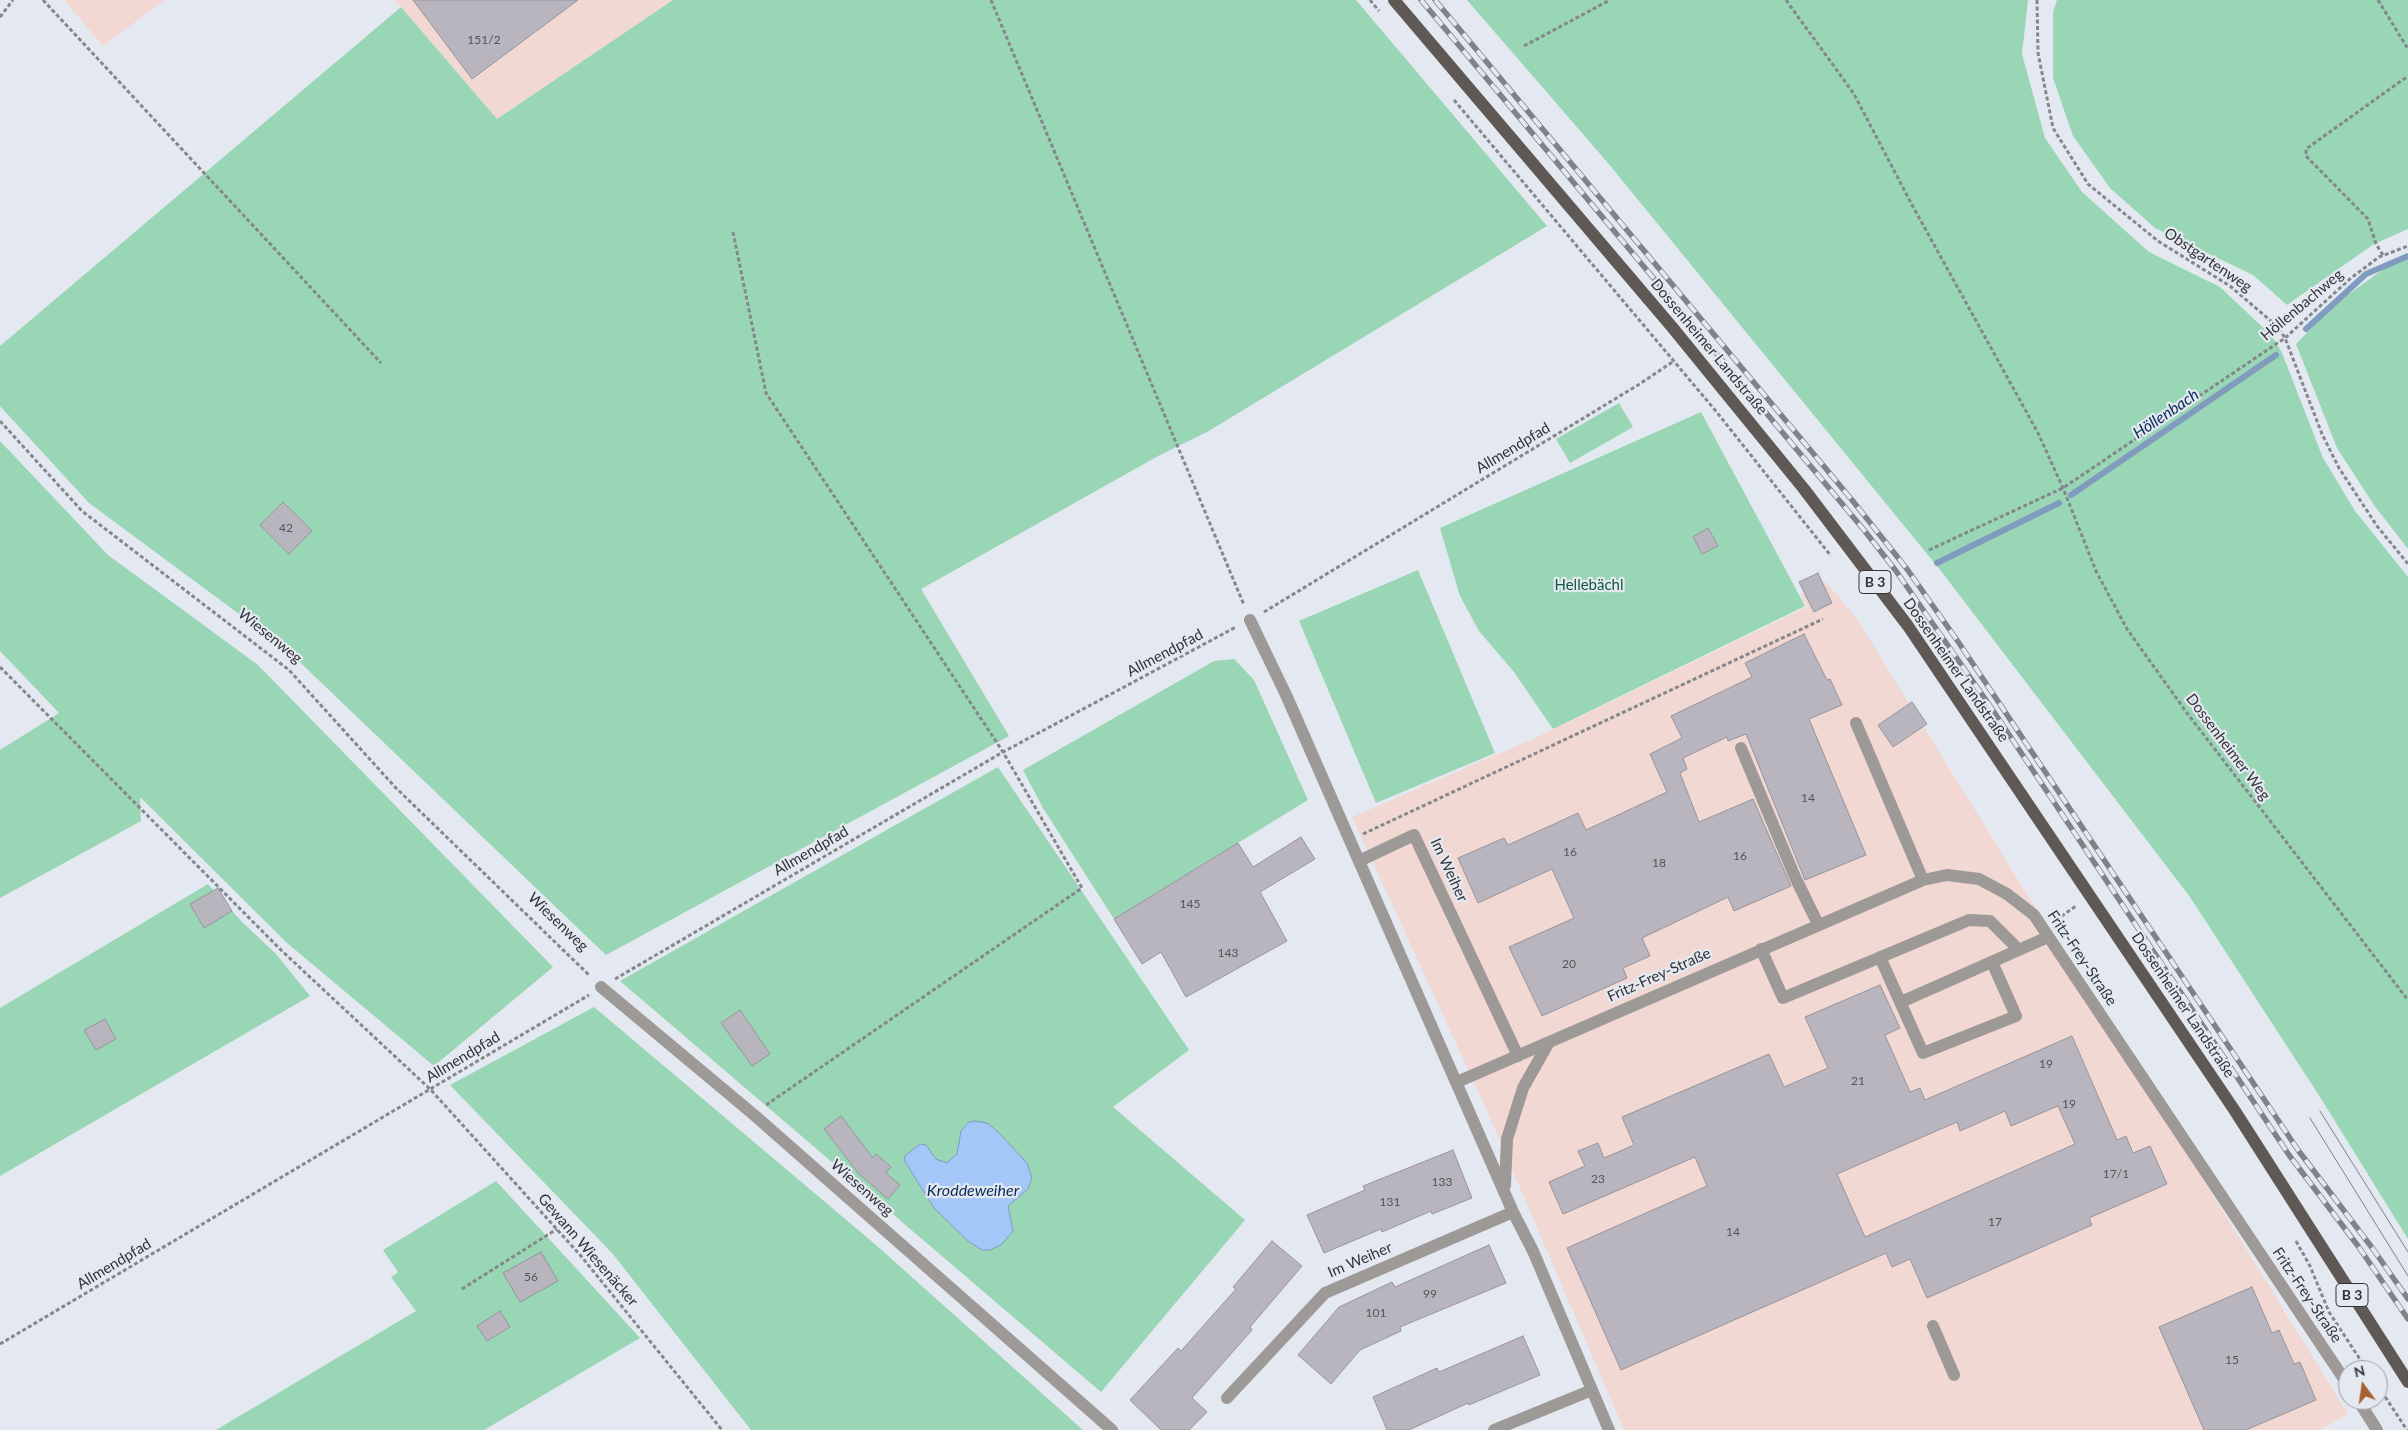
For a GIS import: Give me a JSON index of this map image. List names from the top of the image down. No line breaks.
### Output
{"streets":{"main road":["Dossenheimer Landstraße","B 3"],"street":["Wiesenweg","Im Weiher","Fritz-Frey-Straße"],"path":["Obstgartenweg","Höllenbachweg","Allmendpfad","Dossenheimer Weg","Gewann Wiesenäcker"]},"crossings":[["Obstgartenweg","Höllenbachweg"],["Höllenbachweg","Dossenheimer Weg"],["Allmendpfad","Wiesenweg"],["Allmendpfad","Gewann Wiesenäcker"],["Im Weiher","Fritz-Frey-Straße"]],"water":["Höllenbach","Kroddeweiher"],"parks":["Hellebächl"],"house_numbers":["151/2","42","14","16","16","18","145","143","20","19","21","19","17/1","23","133","131","17","14","56","99","101","15"],"north":"top"}
